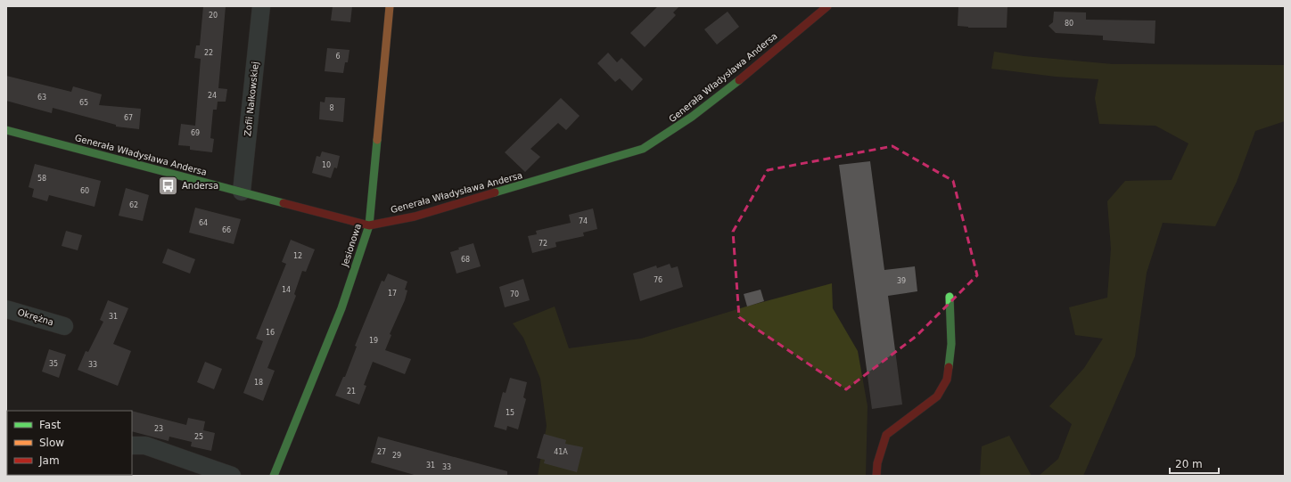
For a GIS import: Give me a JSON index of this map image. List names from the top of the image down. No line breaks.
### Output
{"streets":{"street":["Generała Władysława Andersa","Zofii Nałkowskiej","Jesionowa","Okrężna"]},"crossings":[["Generała Władysława Andersa","Zofii Nałkowskiej"],["Generała Władysława Andersa","Jesionowa"]],"places":{"bus stop":["Andersa"]},"house_numbers":["20","80","22","6","24","63","65","8","67","69","10","58","60","62","74","64","66","72","12","68","76","39","14","17","70","31","16","19","35","33","18","21","15","23","25","27","41A","29","31","33"],"legend":["Fast","Slow","Jam"],"scale_bar":"20 m"}
